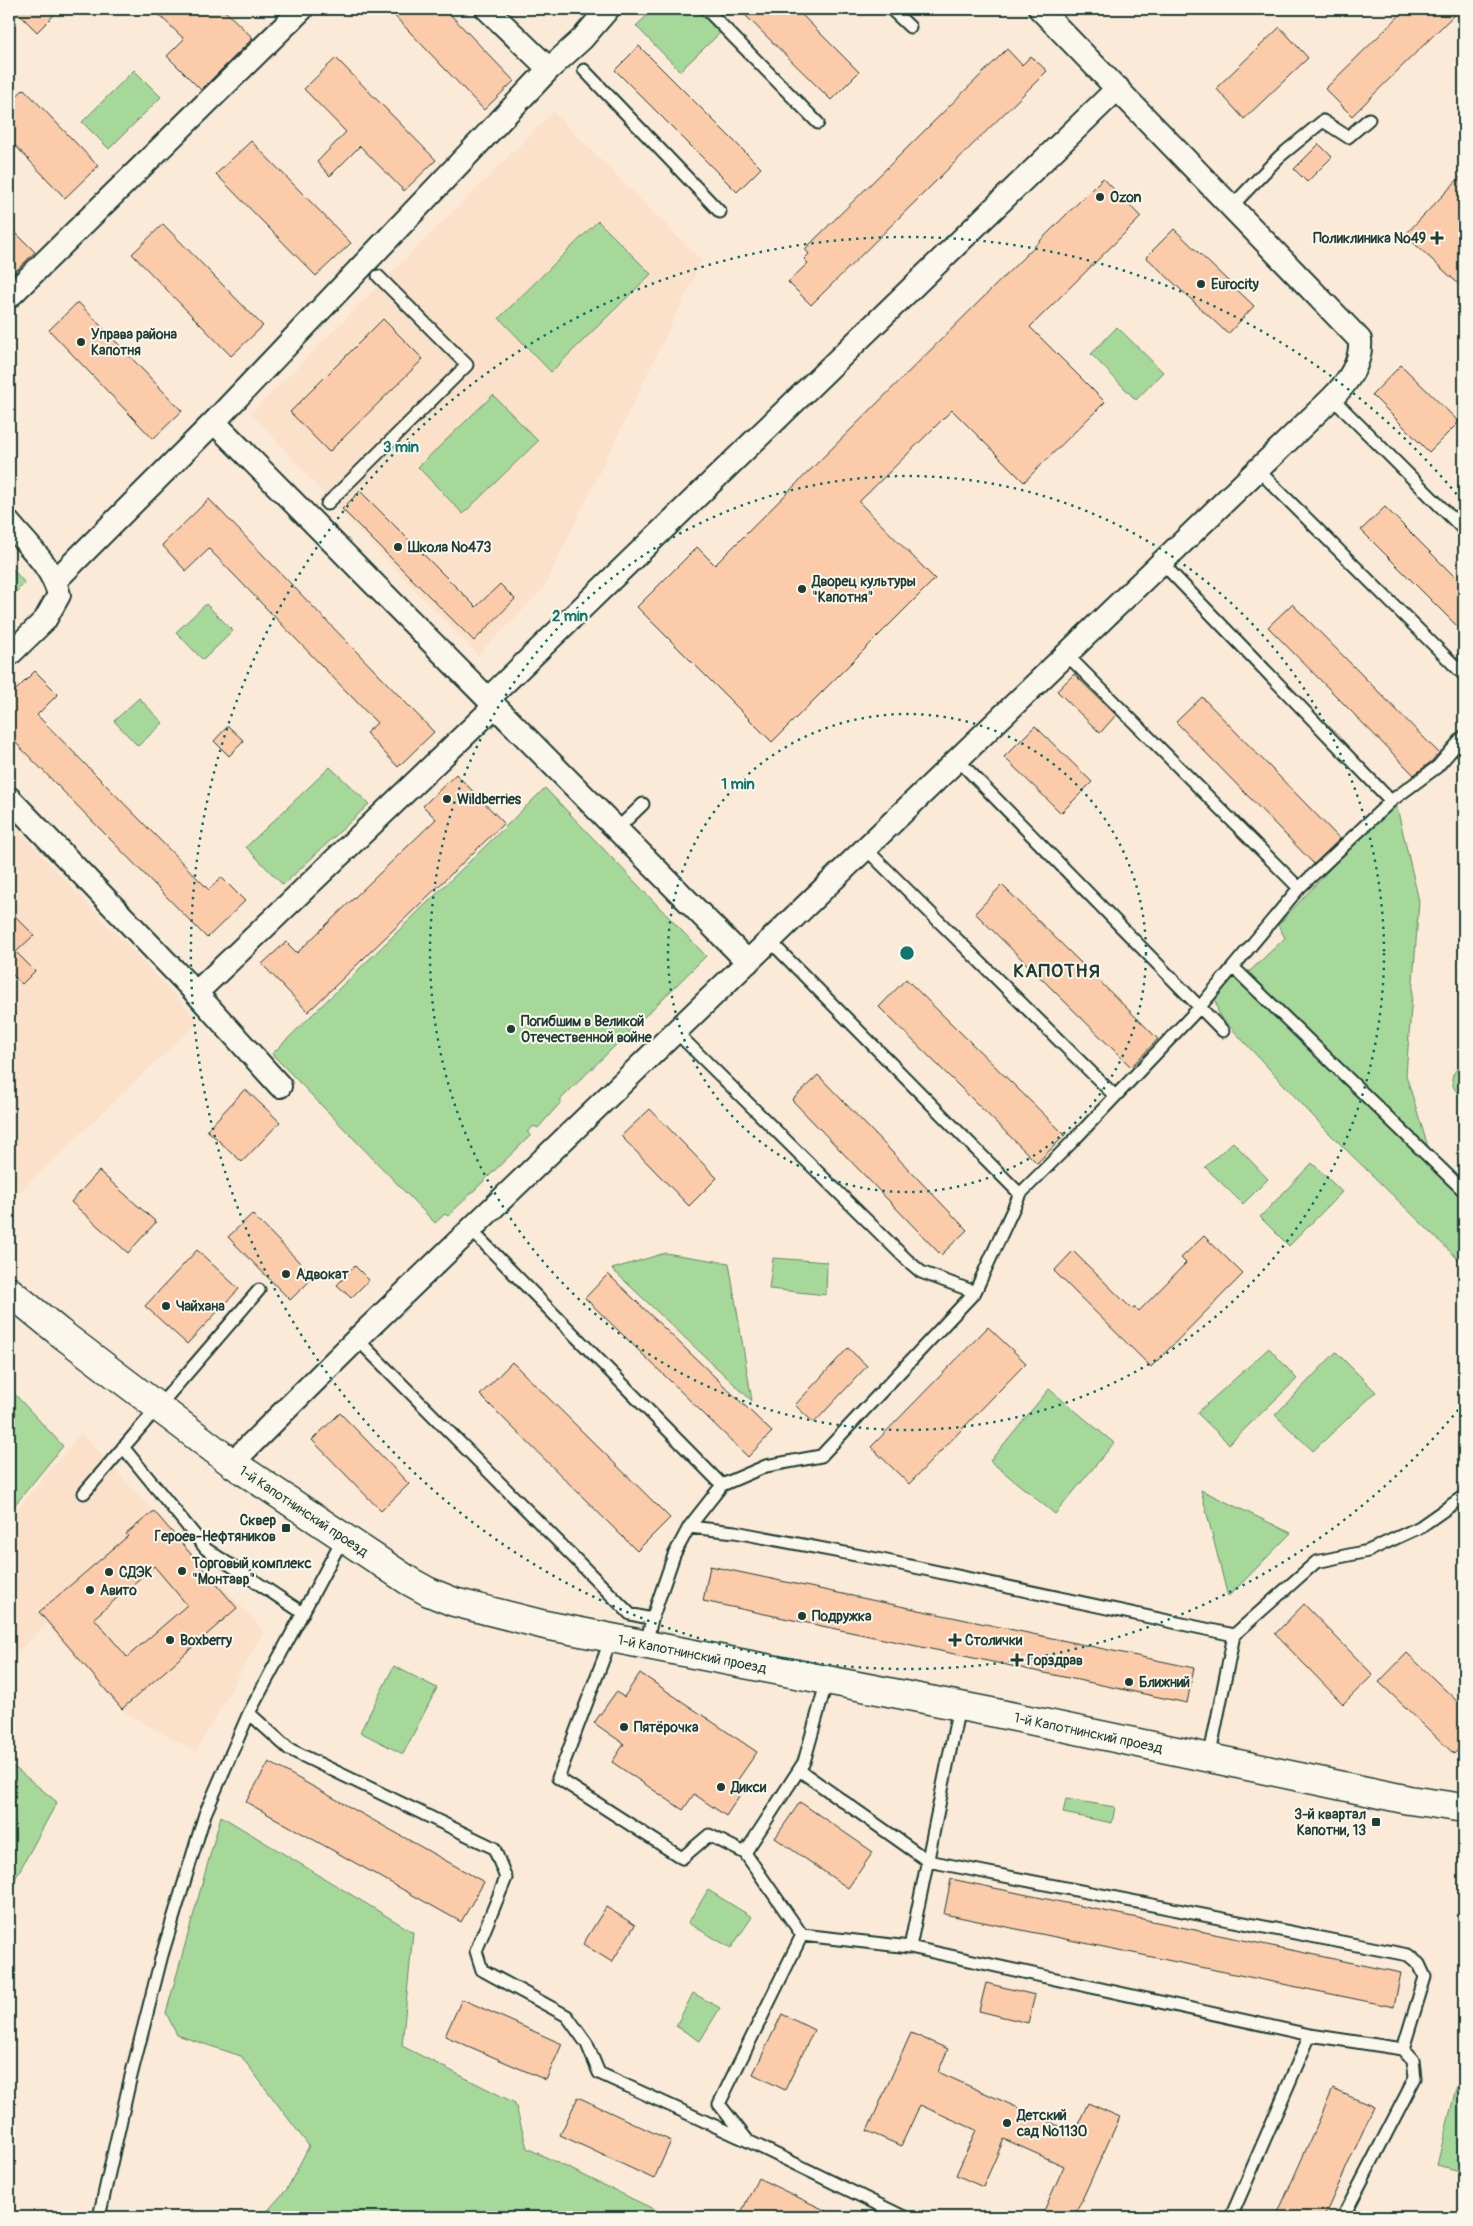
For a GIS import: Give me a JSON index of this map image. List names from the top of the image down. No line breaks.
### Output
{"streets":{"street":["1-й Капотнинский проезд"]},"districts":["КАПОТНЯ"],"places":{"other":["Ozon","Eurocity","Управа района Капотня","Школа №473","Дворец культуры \"Капотня\"","Wildberries","Погибшим в Великой Отечественной войне","Адвокат","Чайхана","Торговый комплекс \"Монтавр\"","СДЭК","Авито","Подружка","Boxberry","Ближний","Пятёрочка","Дикси","Детский сад №1130"],"health":["Поликлиника №49","Столички","Горздрав"],"transit":["Сквер Героев-Нефтяников","3-й квартал Капотни, 13"]},"rings":["3 min","2 min","1 min"]}
